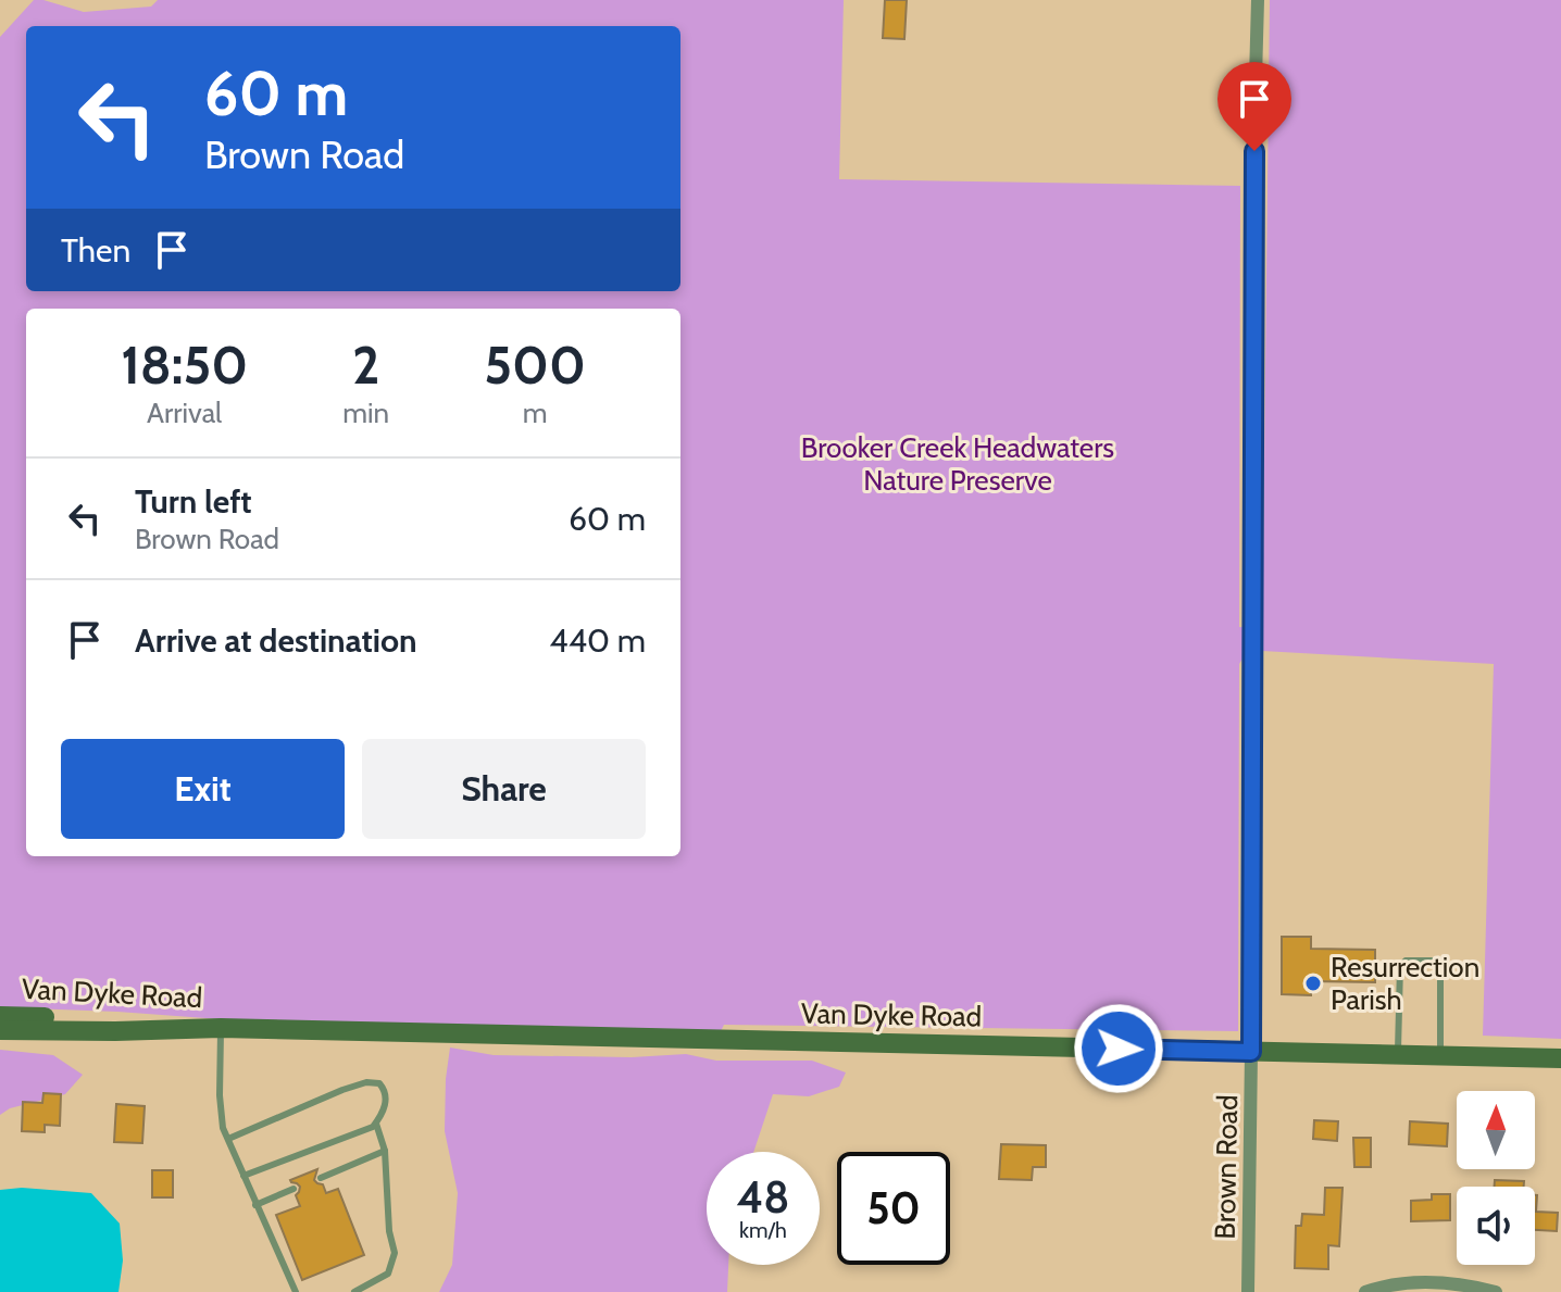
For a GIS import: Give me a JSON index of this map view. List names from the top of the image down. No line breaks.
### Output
{"streets":{"main road":["Van Dyke Road"],"street":["Brown Road"]},"crossings":[["Van Dyke Road","Brown Road"]],"parks":["Brooker Creek Headwaters Nature Preserve"],"places":["Resurrection Parish"],"north":"top","page":{"turn":["60 m","Brown Road"],"then":"Then","eta":["18:50","Arrival","2","min","500","m"],"list":[{"name":"Turn left","note":"Brown Road","value":"60 m"},{"name":"Arrive at destination","value":"440 m"}],"buttons":["Exit","Share"],"speed":"48 km/h","limit":"50"}}
